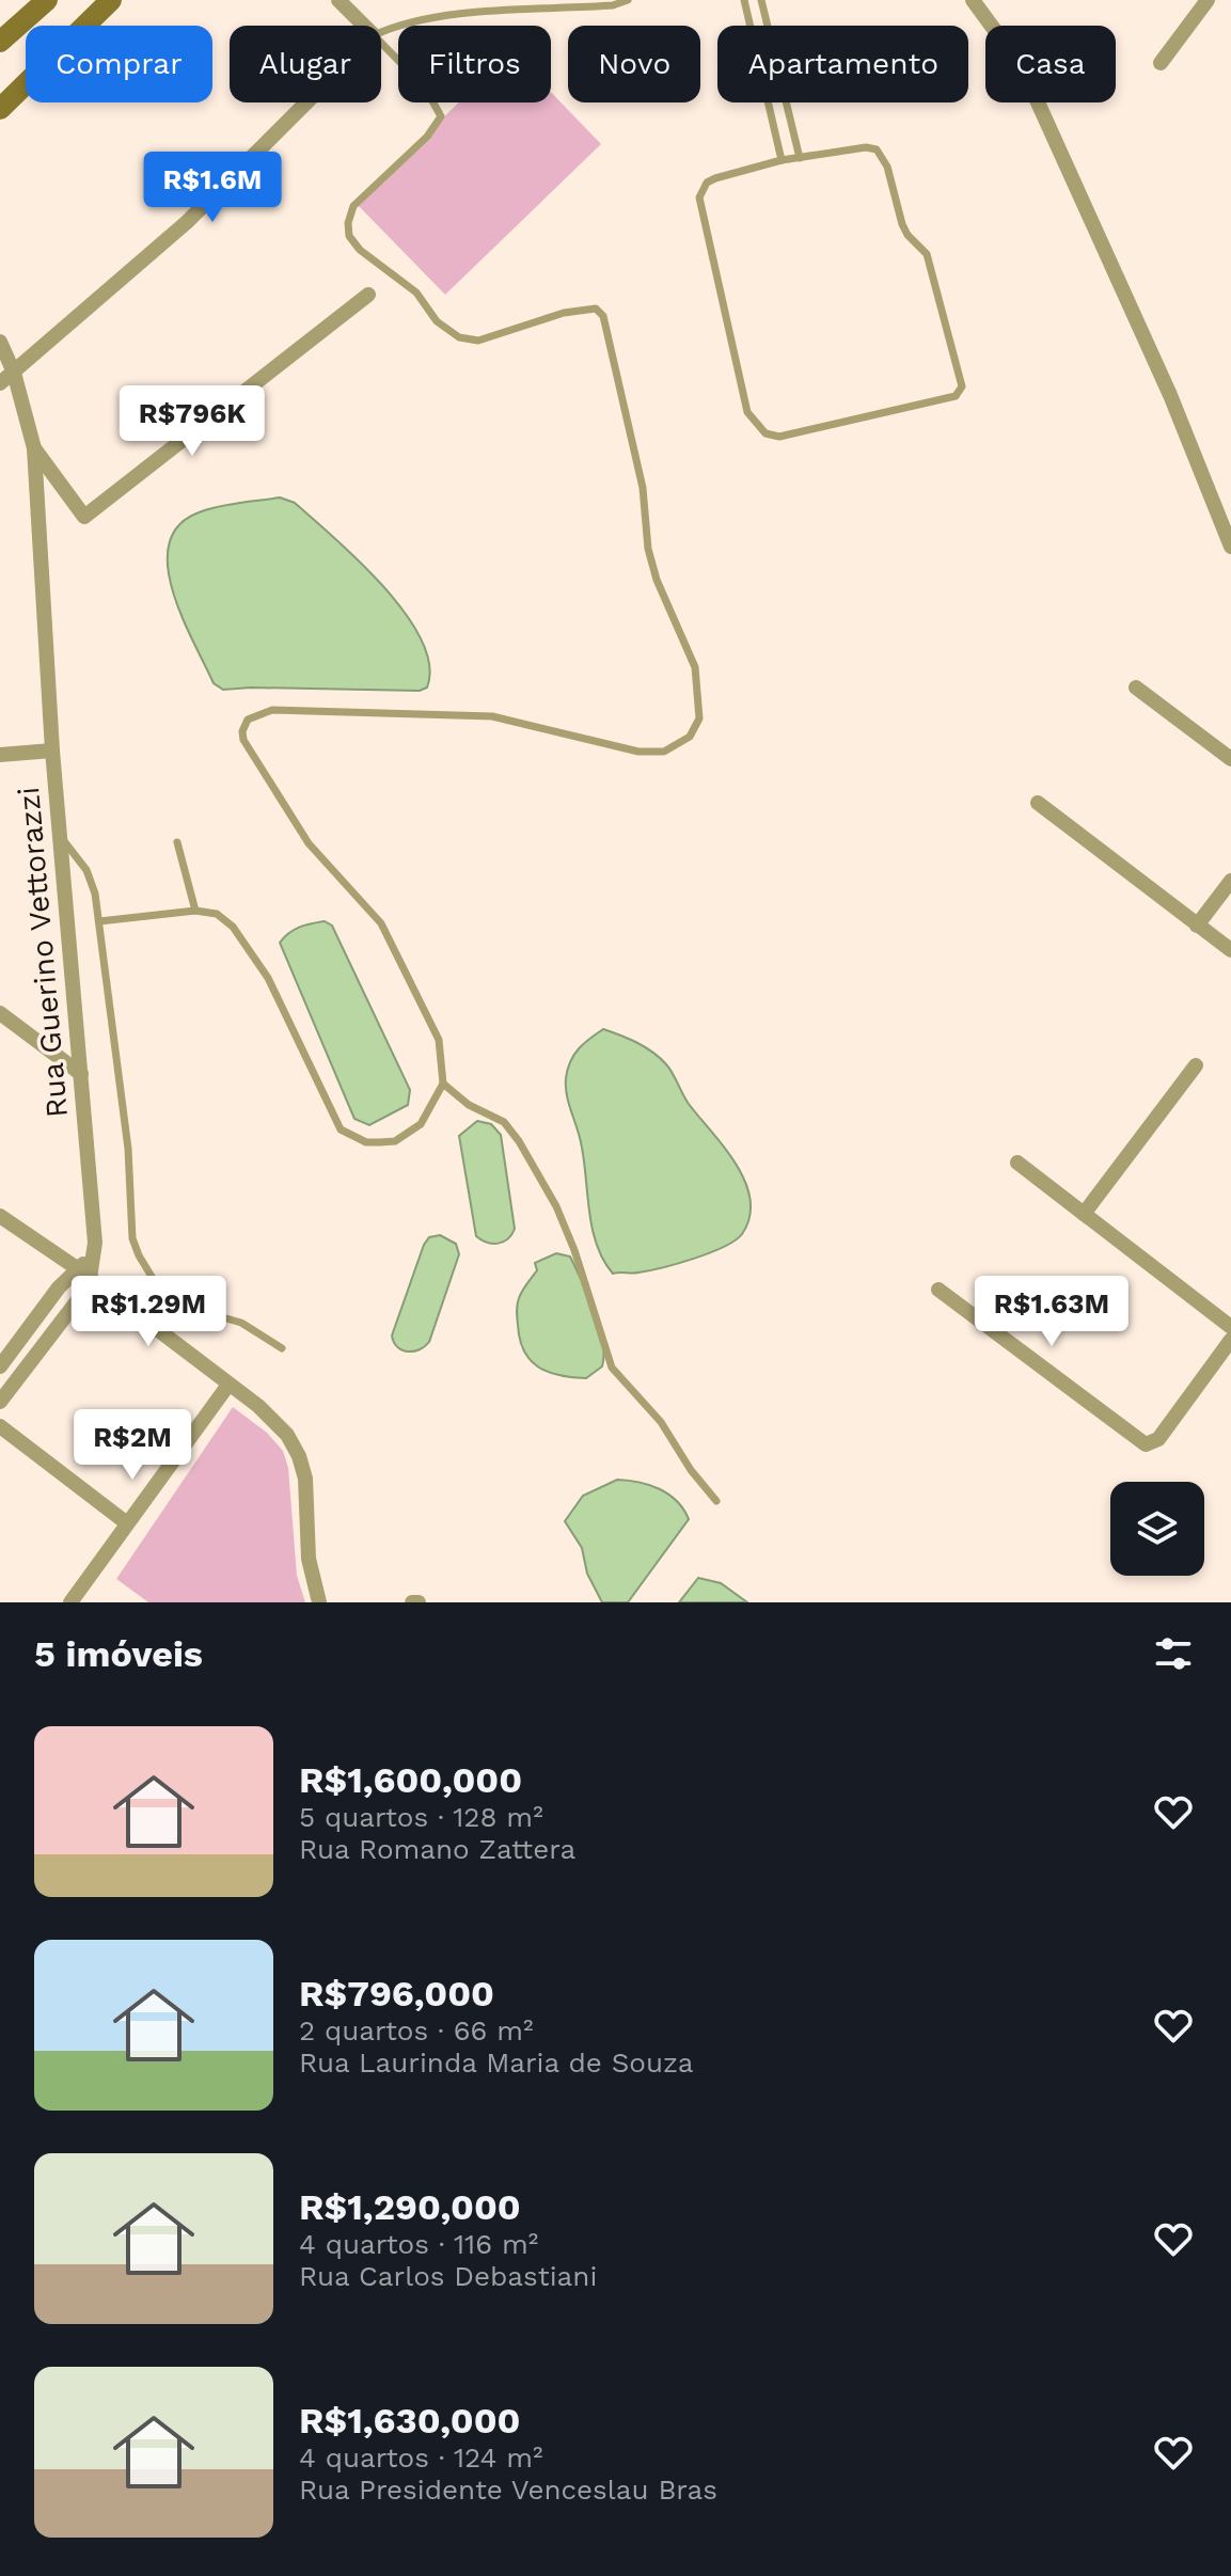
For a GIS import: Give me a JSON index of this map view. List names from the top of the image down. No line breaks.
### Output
{"streets":{"street":["Rua Guerino Vettorazzi"]},"page":{"chip":["Comprar","Alugar","Filtros","Novo","Apartamento","Casa"],"price":["R$1.6M","R$796K","R$1.29M","R$1.63M","R$2M"],"heading":"5 imóveis","list":[{"name":"R$1,600,000","note":"5 quartos · 128 m² · Rua Romano Zattera"},{"name":"R$796,000","note":"2 quartos · 66 m² · Rua Laurinda Maria de Souza"},{"name":"R$1,290,000","note":"4 quartos · 116 m² · Rua Carlos Debastiani"},{"name":"R$1,630,000","note":"4 quartos · 124 m² · Rua Presidente Venceslau Bras"}]}}
